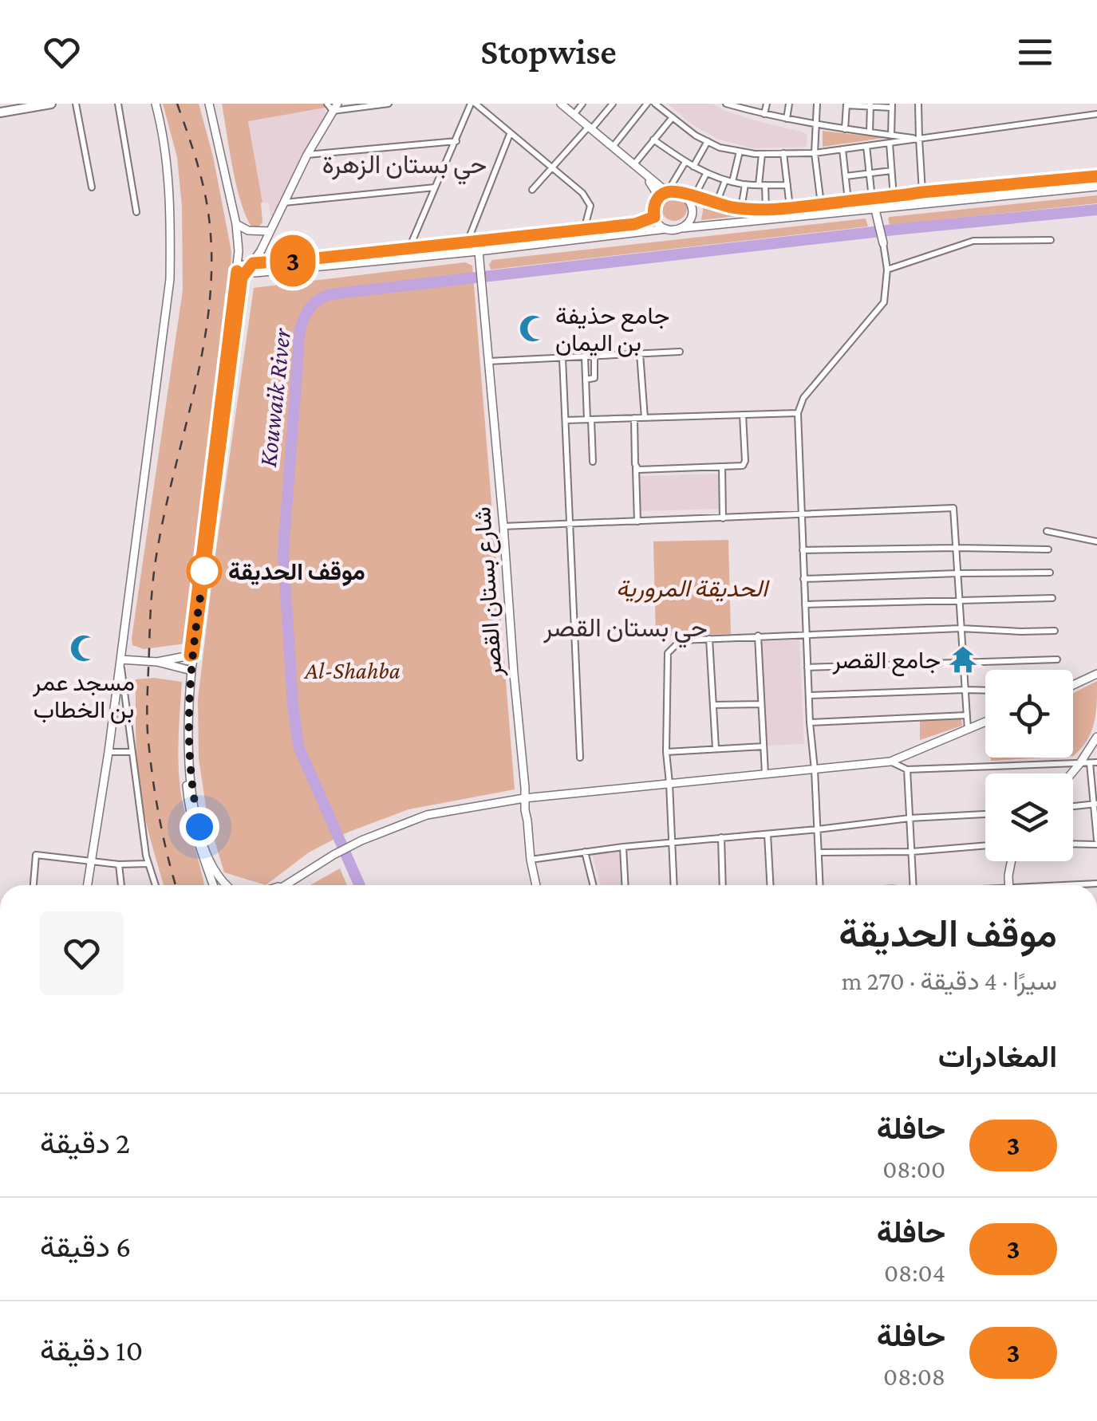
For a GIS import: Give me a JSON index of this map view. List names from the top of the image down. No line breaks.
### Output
{"streets":{"main road":["شارع بستان القصر"]},"districts":["حي بستان الزهرة","حي بستان القصر"],"water":["Kouwaik River"],"parks":["الحديقة المرورية","Al-Shahba"],"places":{"mosque":["جامع حذيفة بن اليمان","مسجد عمر بن الخطاب"],"other":["موقف الحديقة"],"temple":["جامع القصر"]},"lines":["bus line 3"],"page":{"header":"Stopwise","on_map":"3","heading":[["موقف الحديقة","سيرًا · 4 دقيقة · 270 m"],"المغادرات"],"list":[{"mark":"3","name":"حافلة","note":"08:00","value":"2 دقيقة"},{"mark":"3","name":"حافلة","note":"08:04","value":"6 دقيقة"},{"mark":"3","name":"حافلة","note":"08:08","value":"10 دقيقة"}]}}
